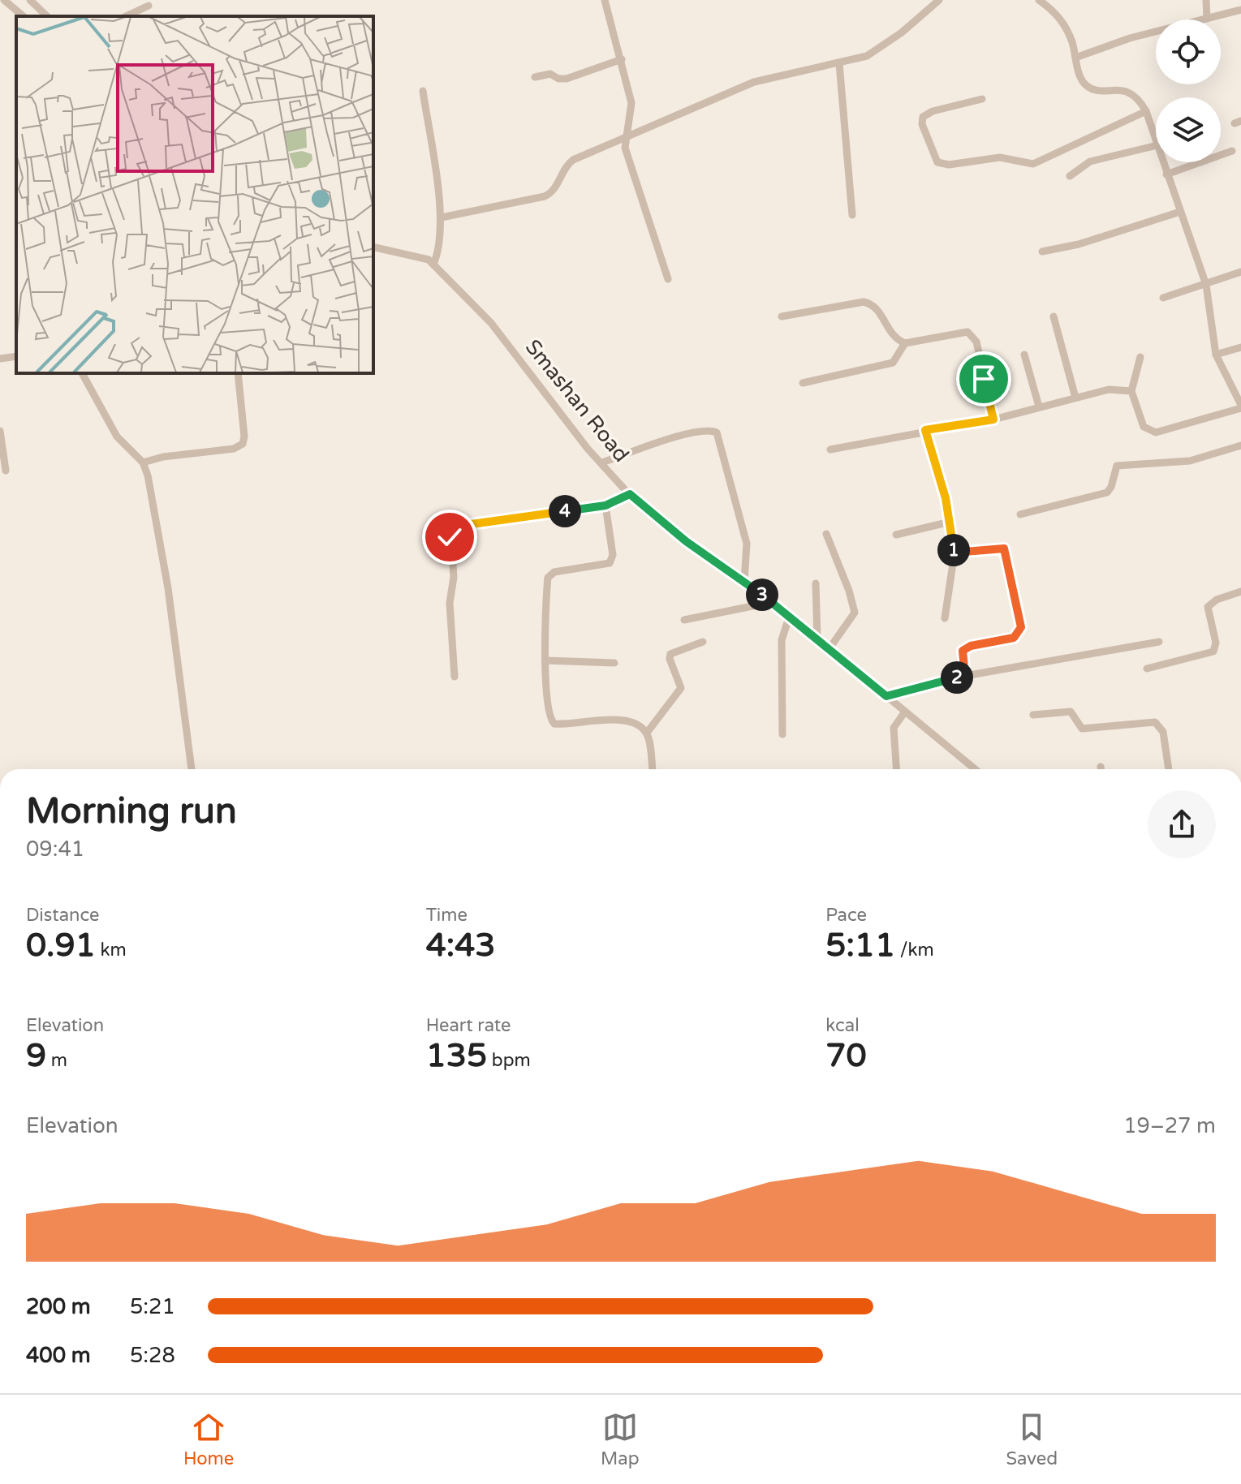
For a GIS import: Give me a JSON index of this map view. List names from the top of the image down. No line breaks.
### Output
{"streets":{"street":["Smashan Road"]},"page":{"pins":["4","1","3","2"],"heading":["Morning run","09:41"],"stats":[["Distance","0.91 km"],["Time","4:43"],["Pace","5:11 /km"],["Elevation","9 m"],["Heart rate","135 bpm"],["kcal","70"]],"chart":["Elevation","19–27 m"],"list":[{"name":"200 m","note":"5:21"},{"name":"400 m","note":"5:28"}],"tabs":["Home","Map","Saved"]}}
